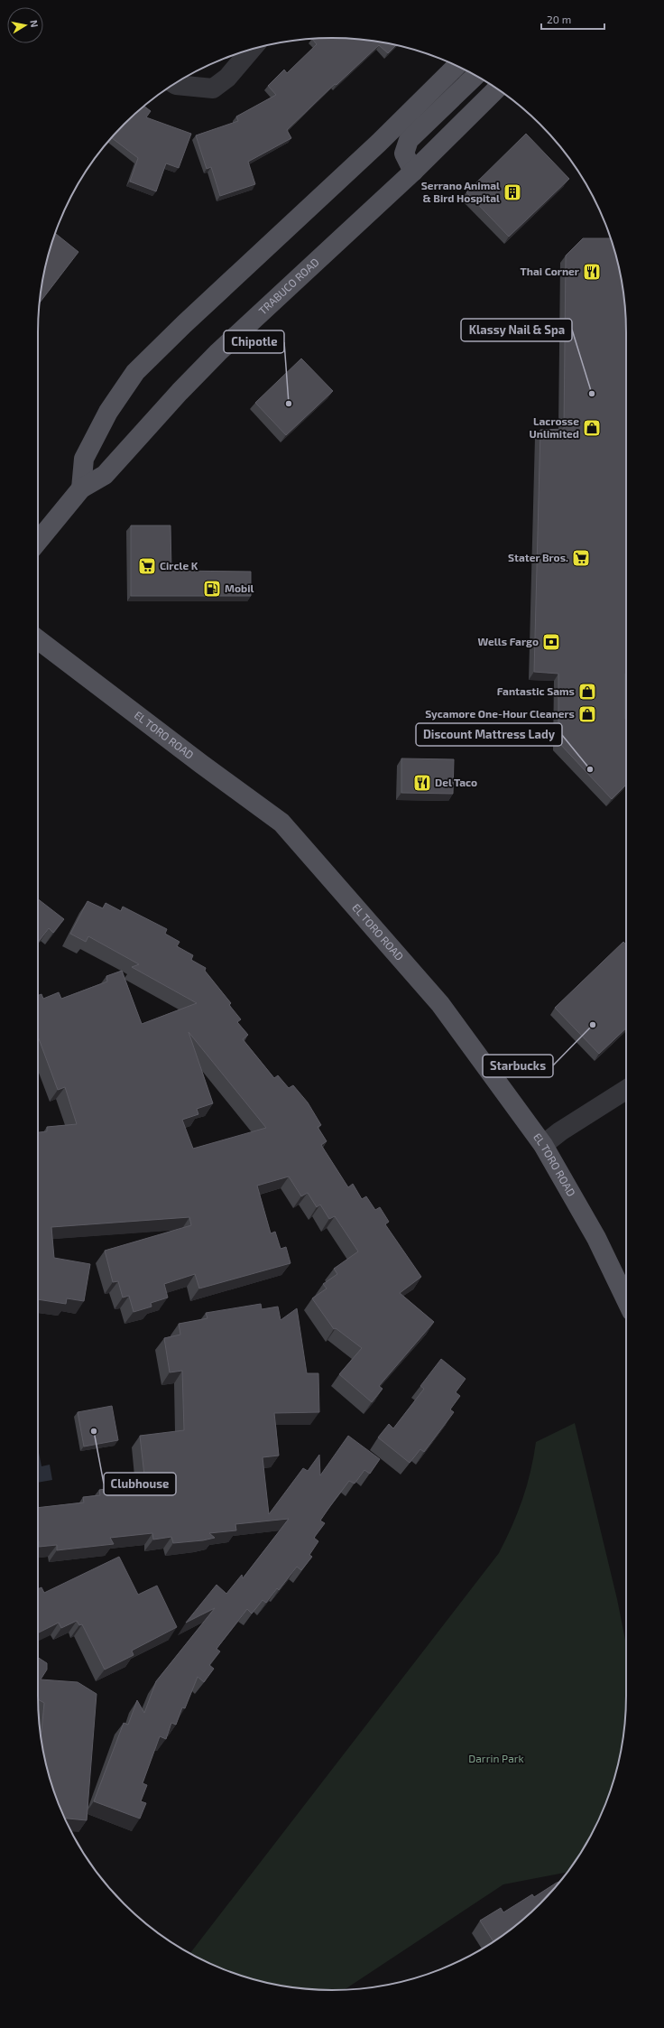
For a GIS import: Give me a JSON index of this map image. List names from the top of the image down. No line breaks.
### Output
{"streets":{"main road":["TRABUCO ROAD","EL TORO ROAD"]},"parks":["Darrin Park"],"places":{"building":["Serrano Animal & Bird Hospital"],"restaurant":["Thai Corner","Del Taco"],"other":["Klassy Nail & Spa","Chipotle","Discount Mattress Lady","Starbucks","Clubhouse"],"shop":["Lacrosse Unlimited","Fantastic Sams","Sycamore One-Hour Cleaners"],"supermarket":["Stater Bros.","Circle K"],"fuel station":["Mobil"],"bank":["Wells Fargo"]},"scale_bar":"20 m","north":"right"}
